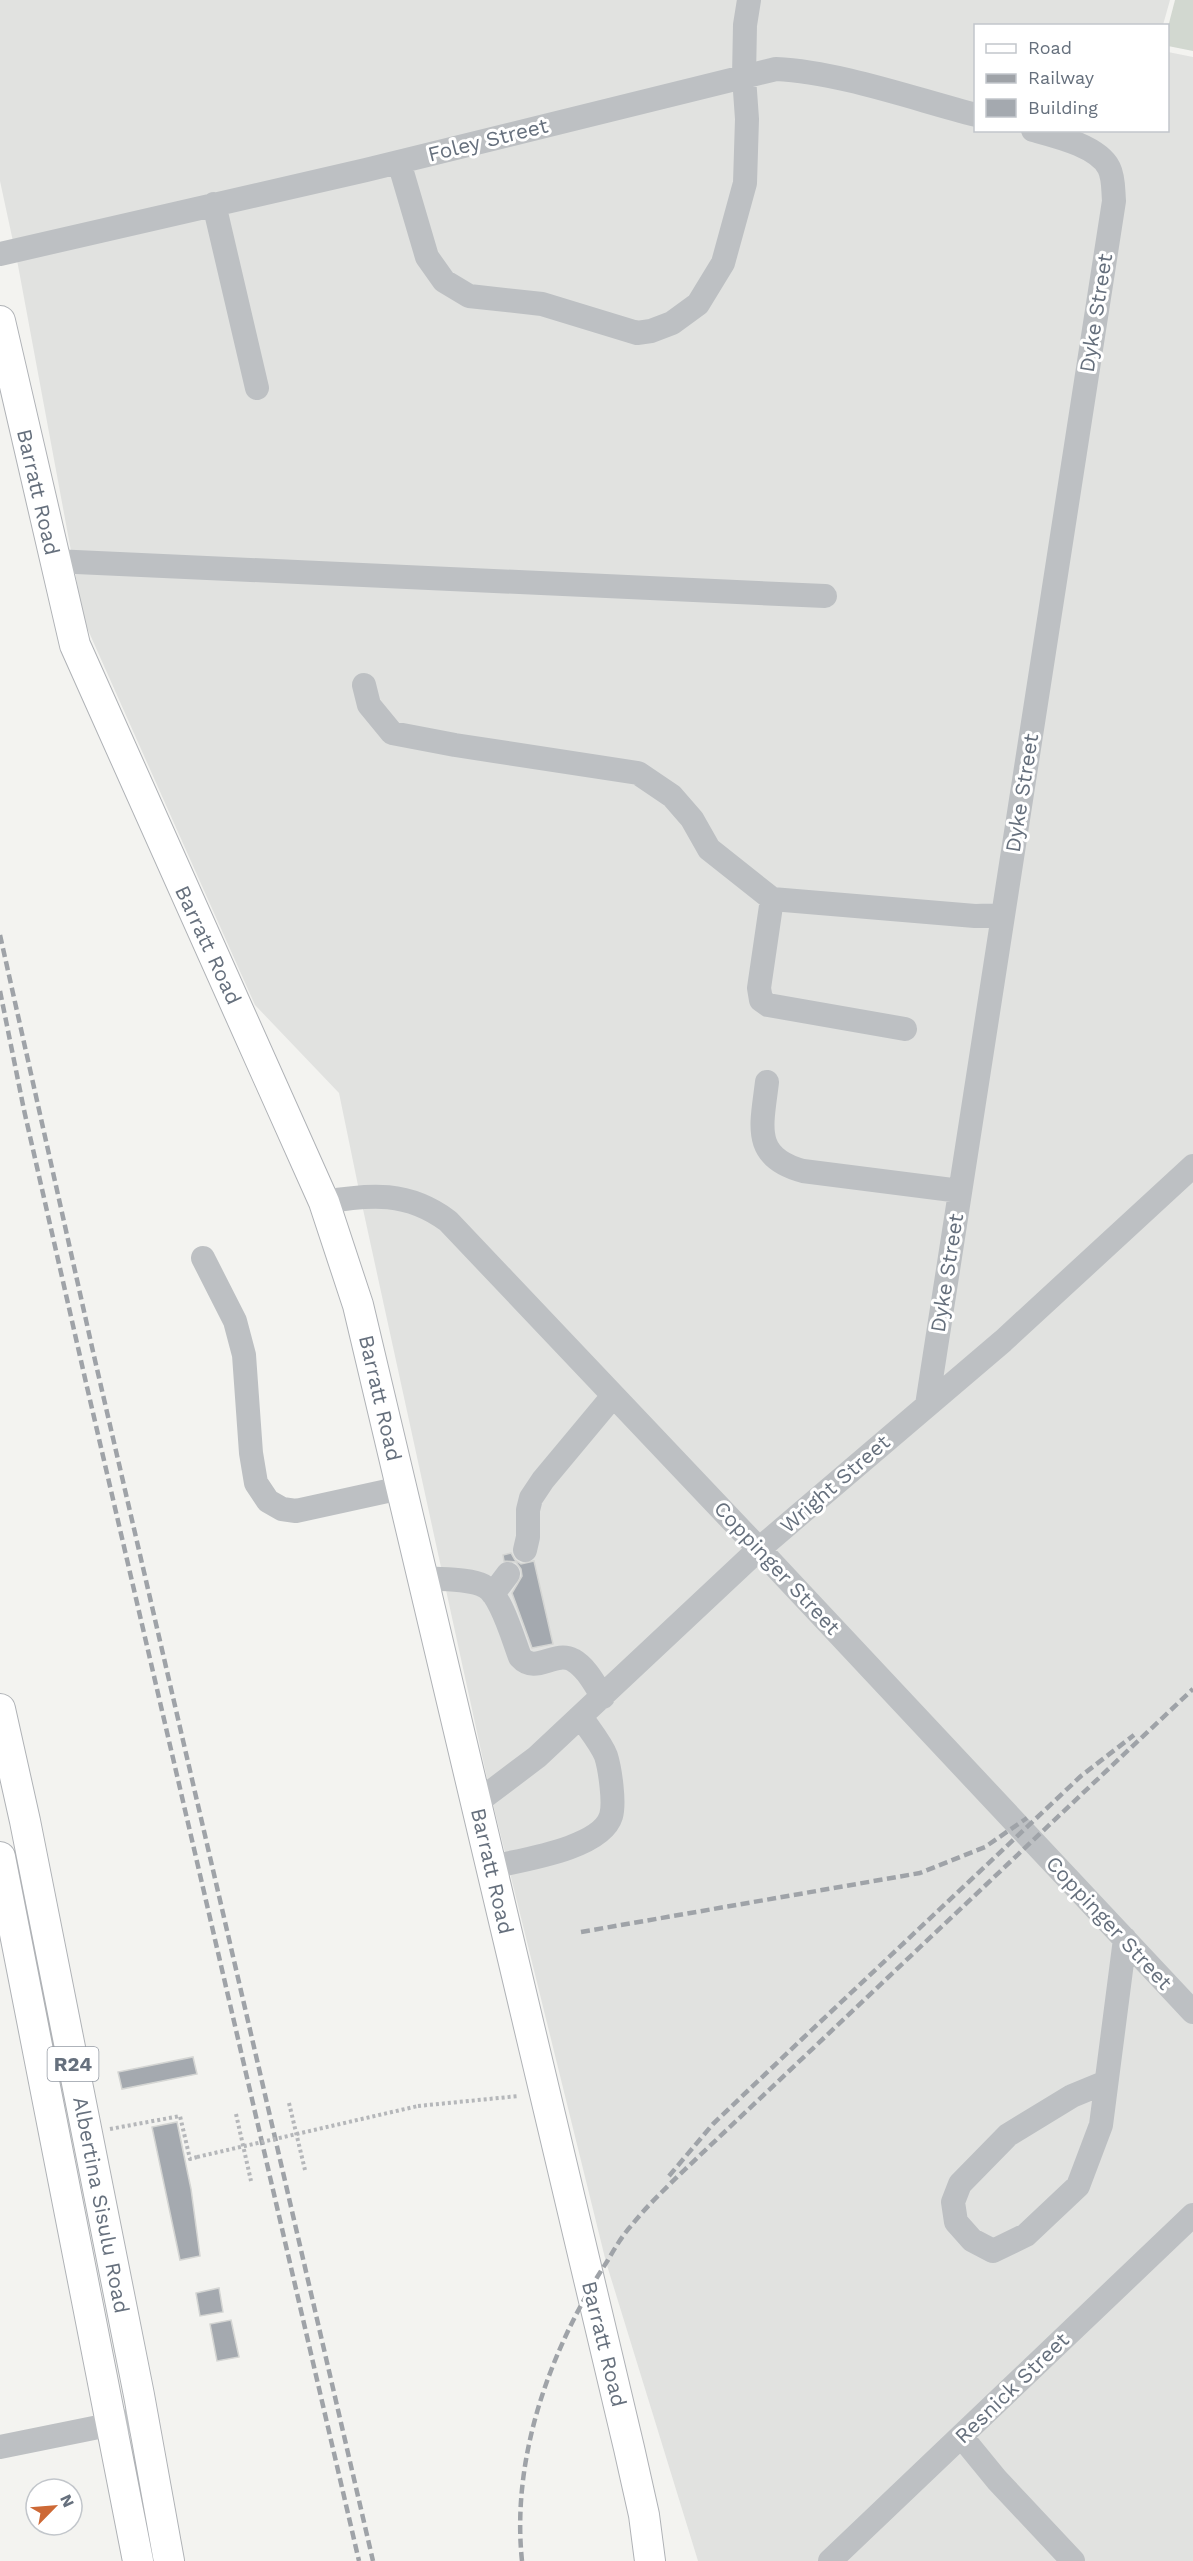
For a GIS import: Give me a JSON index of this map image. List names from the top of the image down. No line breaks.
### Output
{"streets":{"main road":["Barratt Road","R24","Albertina Sisulu Road"],"street":["Foley Street","Dyke Street","Wright Street","Coppinger Street","Resnick Street"]},"crossings":[["Dyke Street","Wright Street"],["Barratt Road","Wright Street"],["Barratt Road","Coppinger Street"],["Wright Street","Coppinger Street"]],"legend":["Road","Railway","Building"],"north":"top right"}
